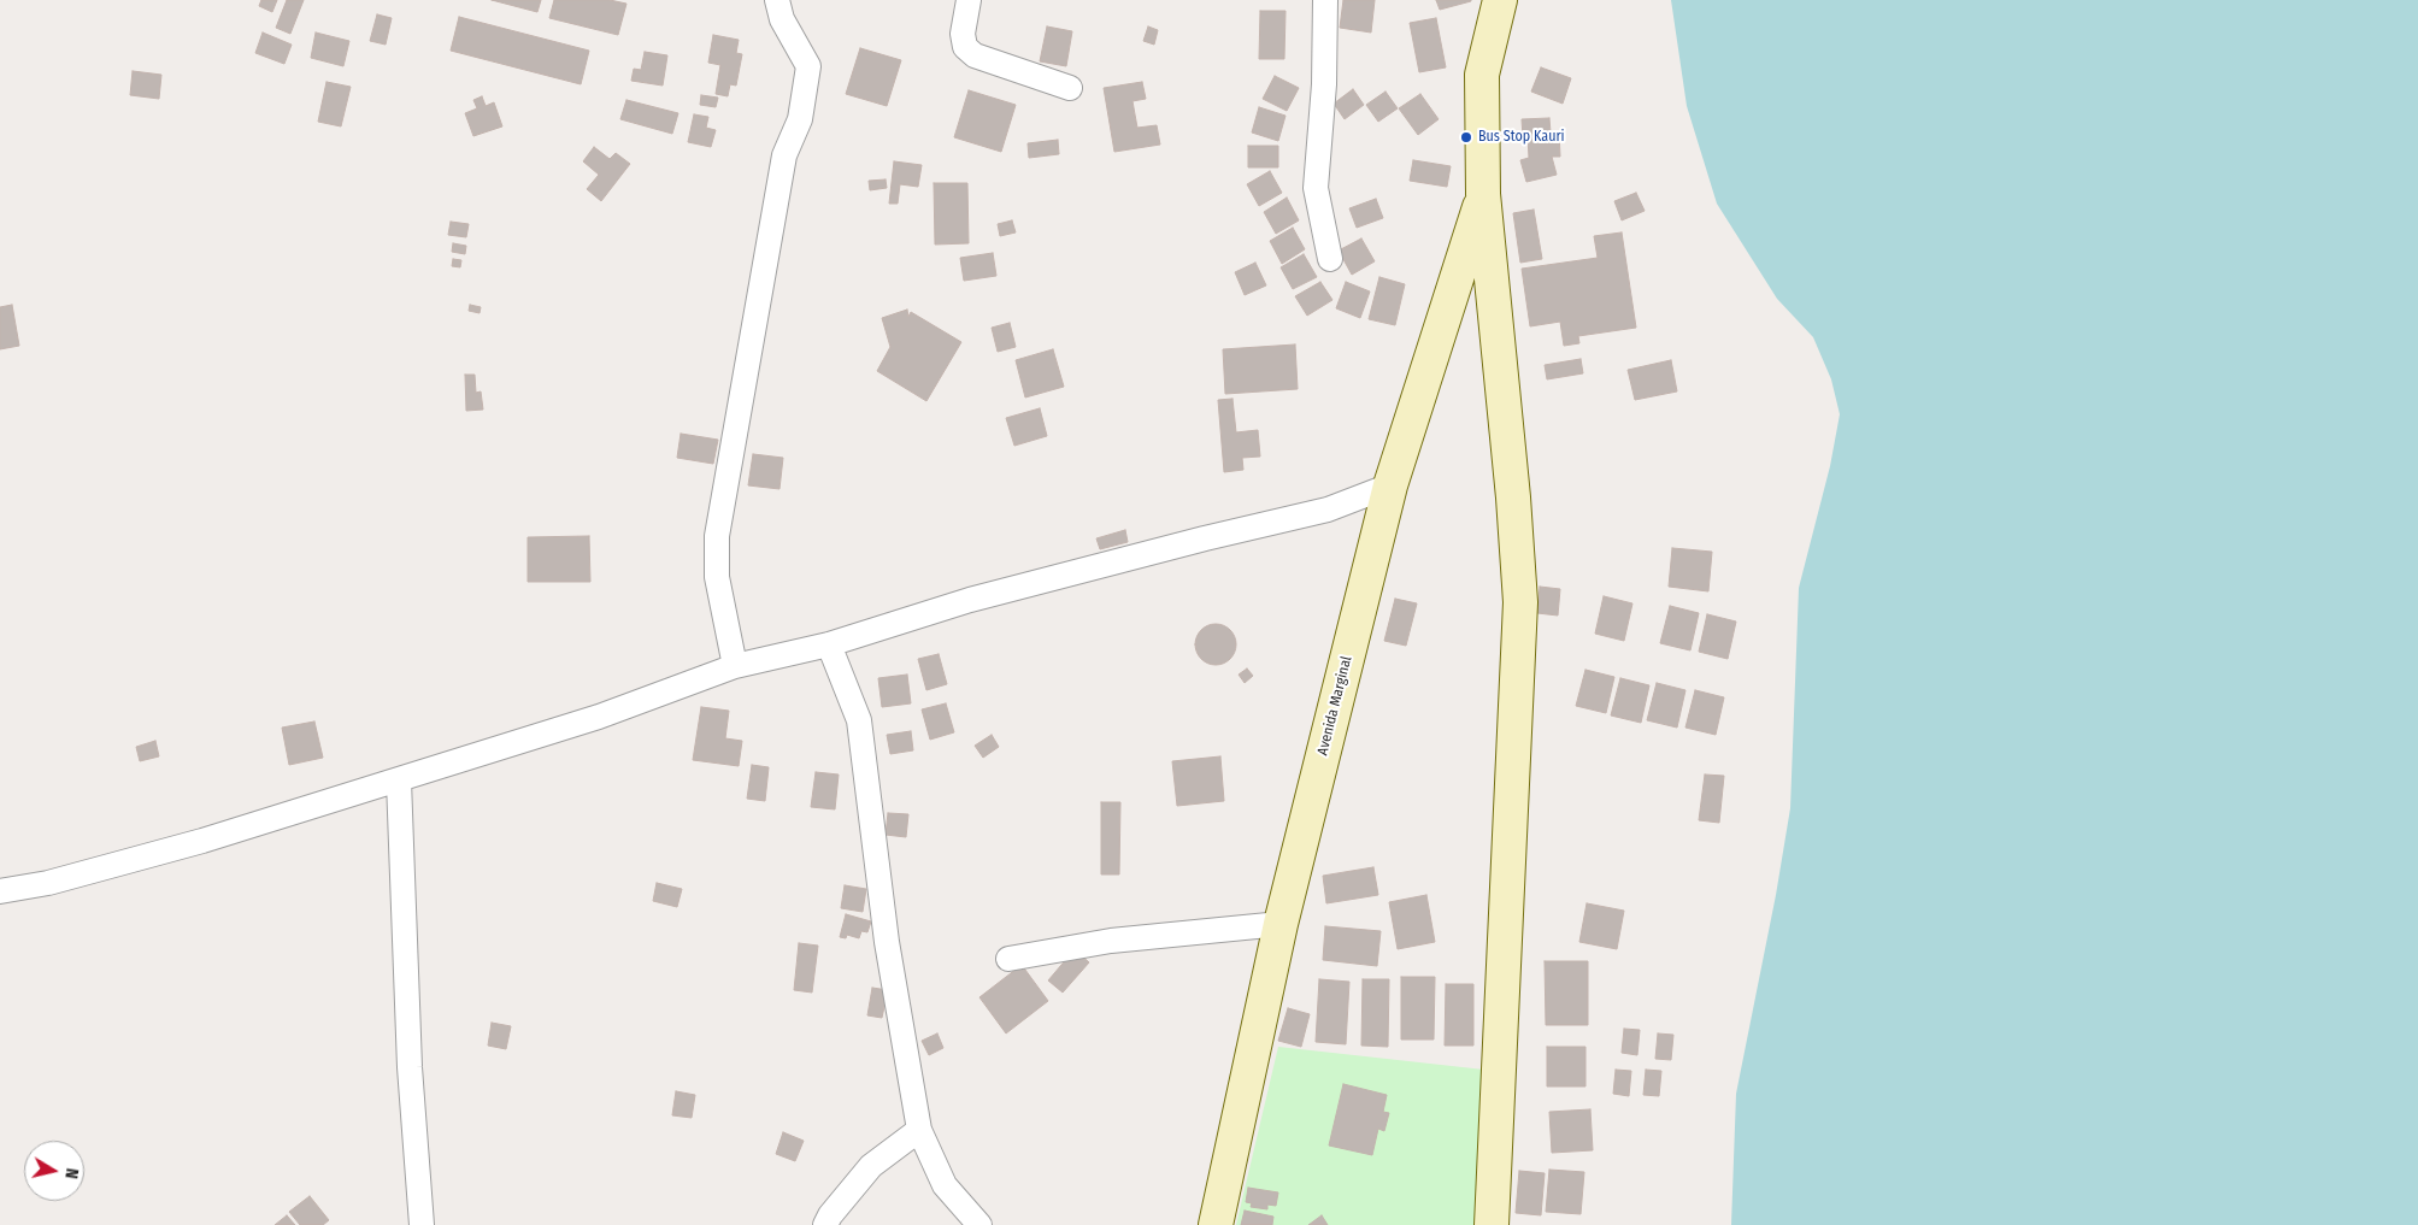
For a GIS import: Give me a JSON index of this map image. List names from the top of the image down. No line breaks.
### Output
{"streets":{"street":["Avenida Marginal"]},"places":["Bus Stop Kauri"],"north":"right"}
